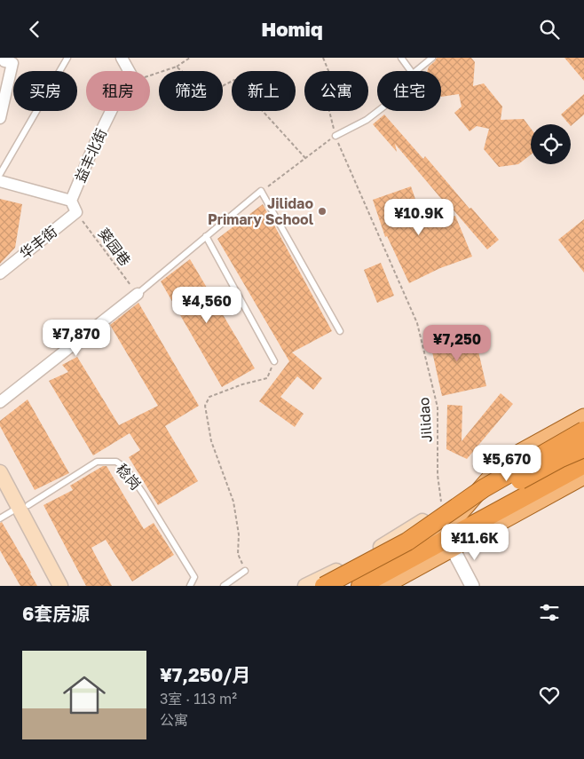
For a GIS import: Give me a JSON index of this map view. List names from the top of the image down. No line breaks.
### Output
{"streets":{"street":["益丰北街","华丰街"],"lane":["稔岗"],"path":["葵园巷","Jilidao"]},"crossings":[["益丰北街","华丰街"],["益丰北街","葵园巷"],["华丰街","葵园巷"]],"places":["Jilidao Primary School"],"page":{"header":"Homiq","chip":["买房","租房","筛选","新上","公寓","住宅"],"price":["¥10.9K","¥4,560","¥7,870","¥7,250","¥5,670","¥11.6K"],"heading":"6套房源","list":[{"name":"¥7,250/月","note":"3室 · 113 m² · 公寓"}]}}
